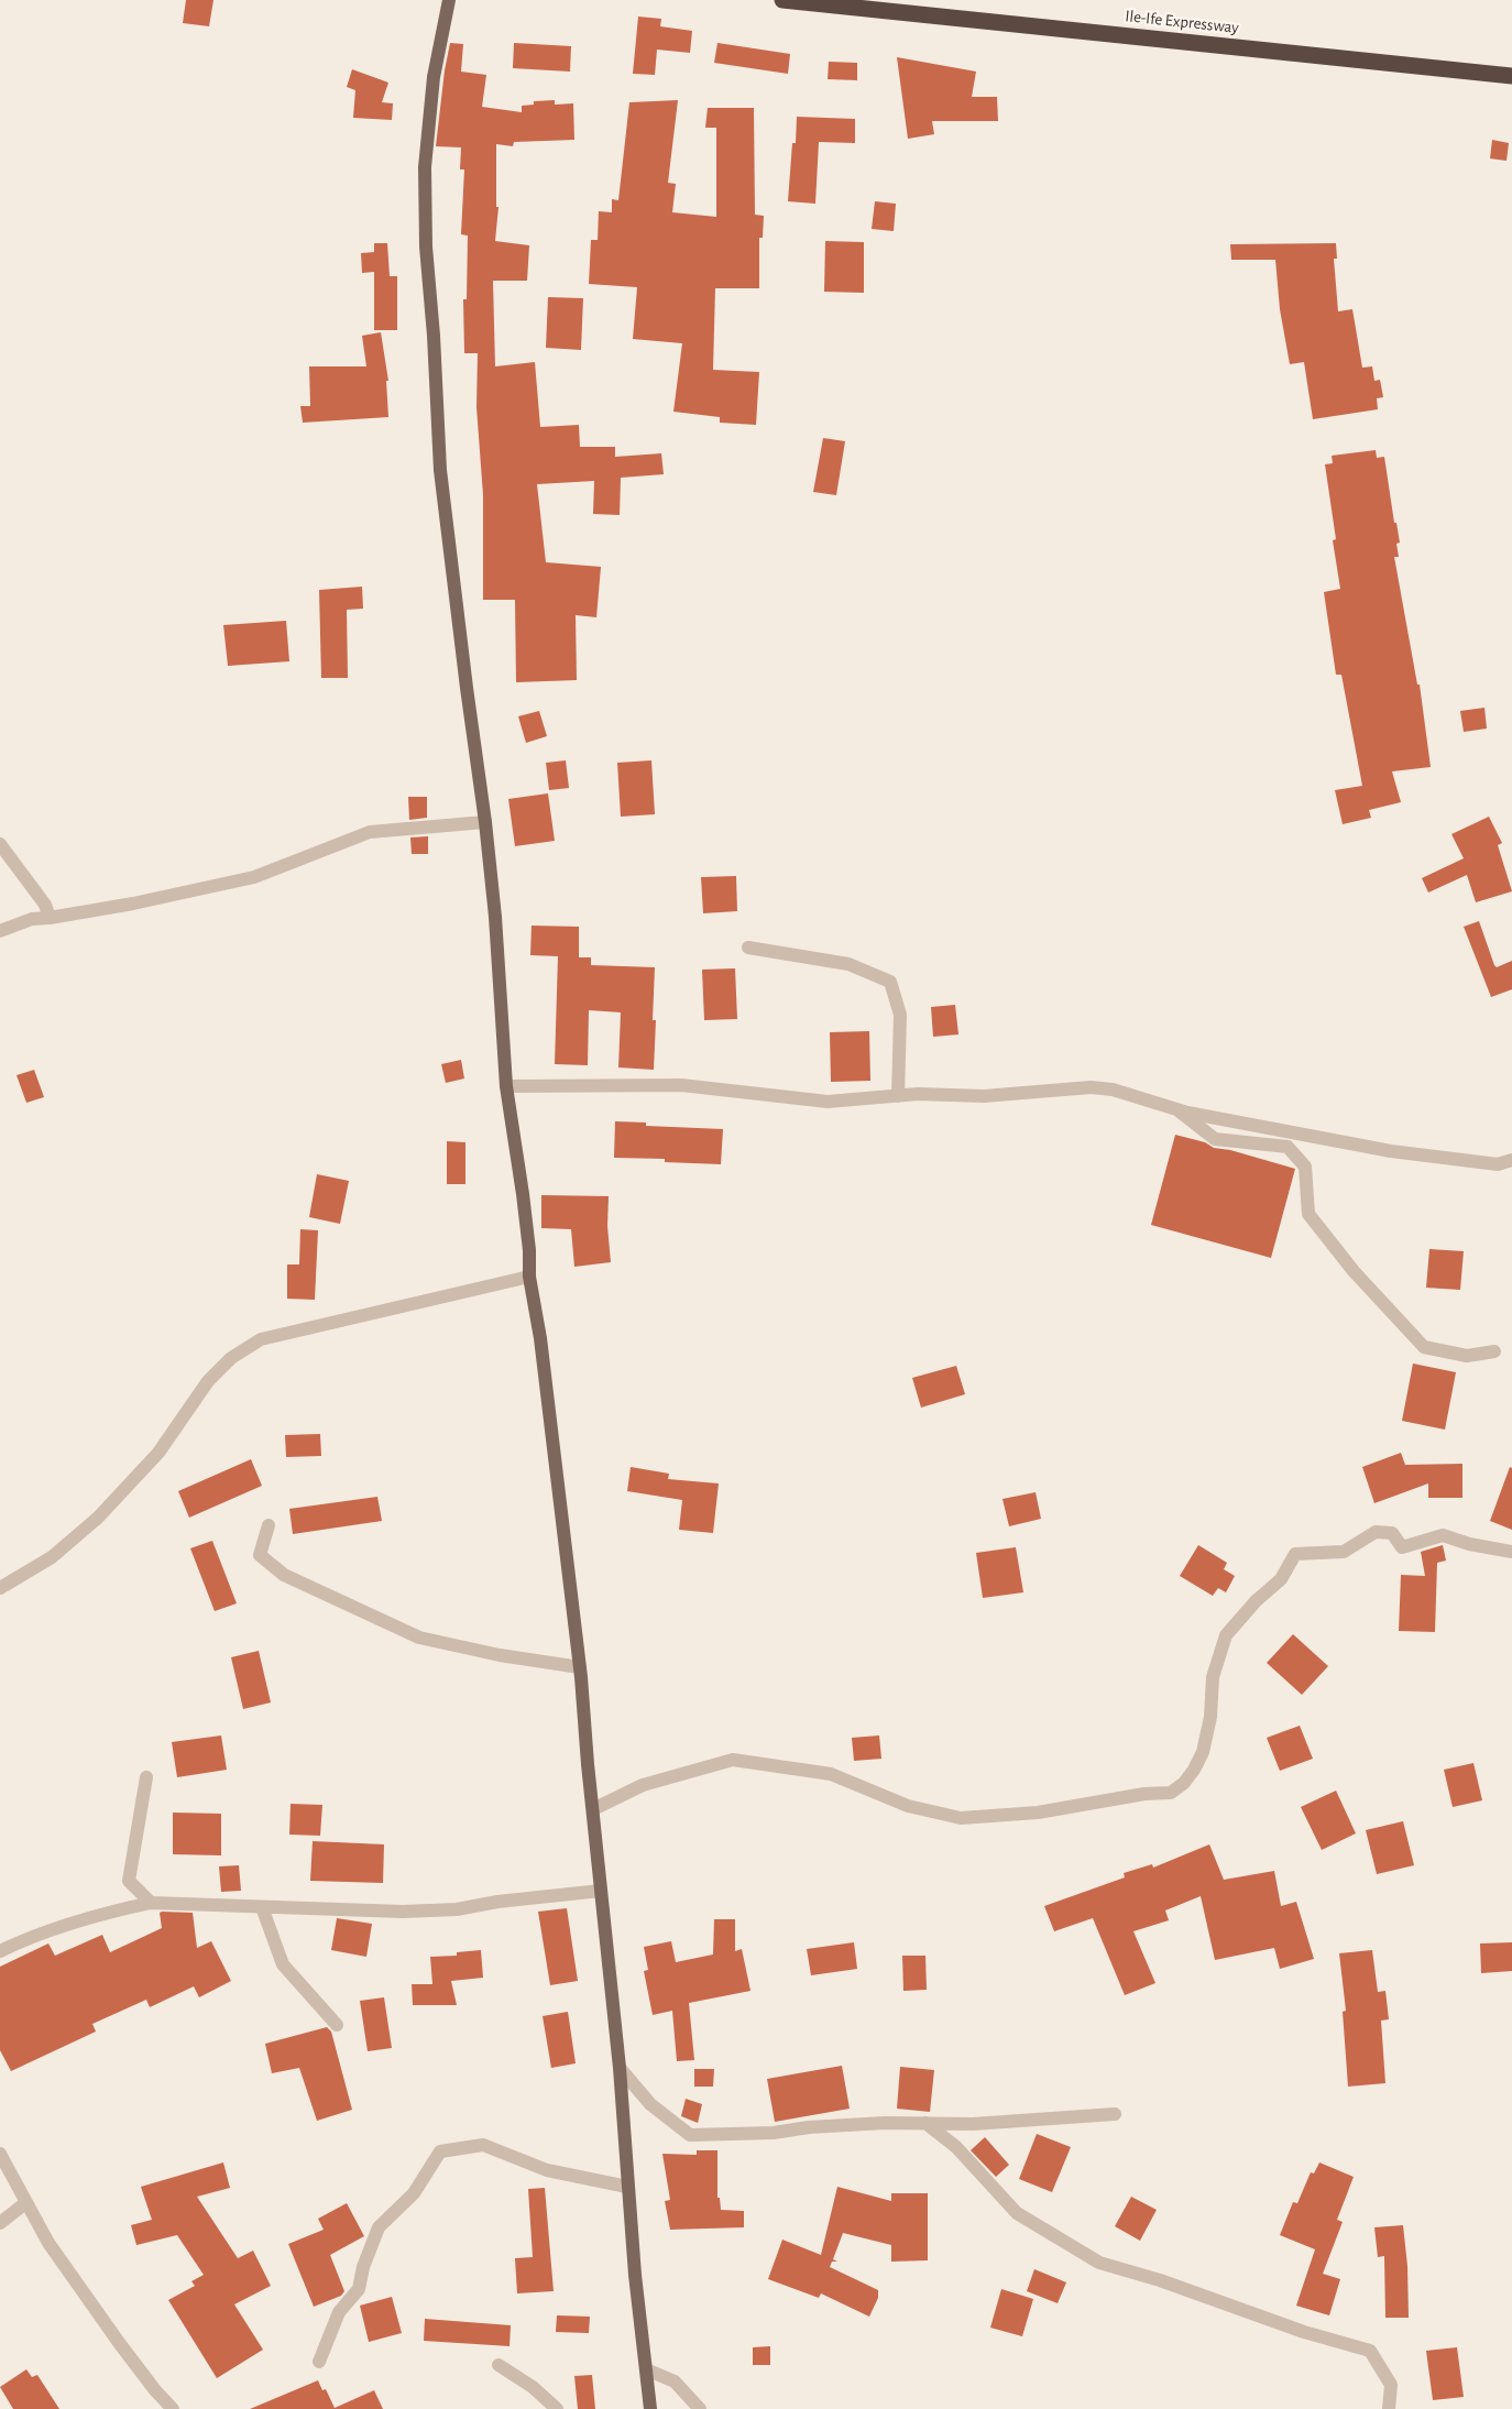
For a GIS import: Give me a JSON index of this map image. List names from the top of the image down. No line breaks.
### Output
{"streets":{"highway":["Ile-Ife Expressway"]}}
